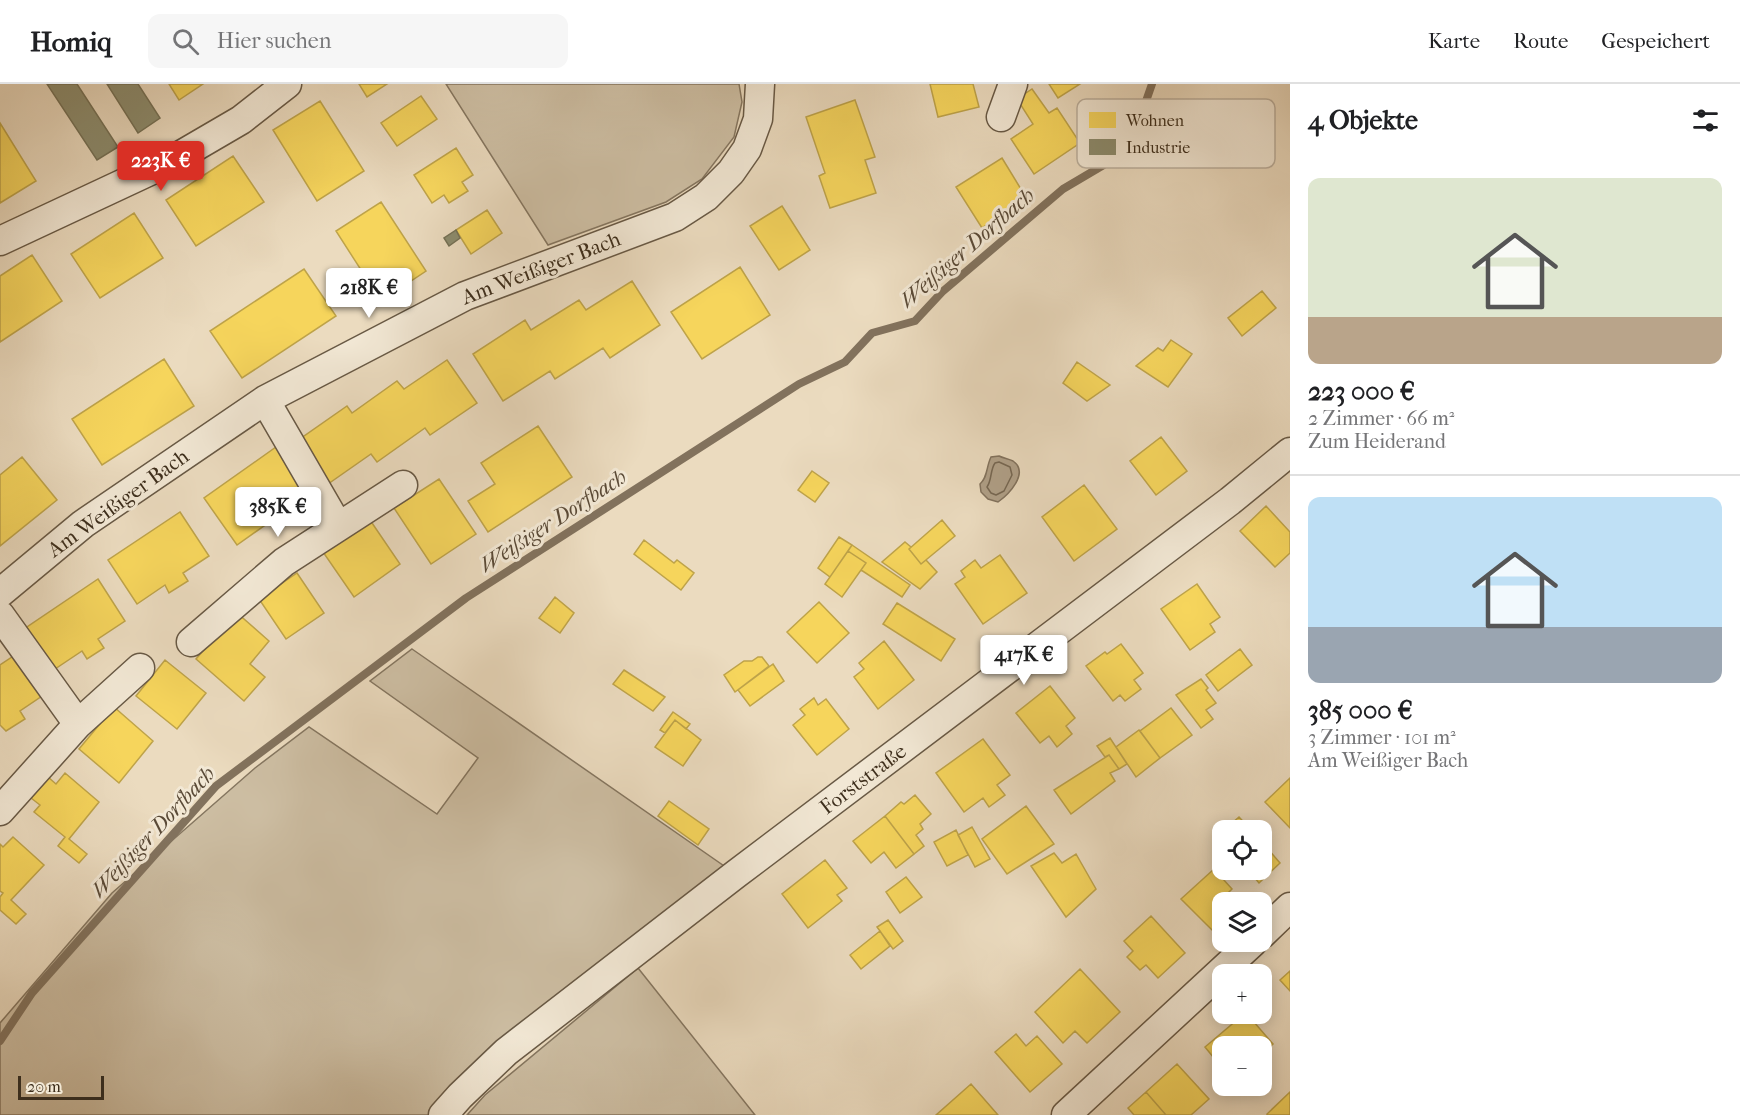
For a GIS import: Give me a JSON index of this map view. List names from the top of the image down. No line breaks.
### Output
{"streets":{"street":["Am Weißiger Bach","Forststraße"]},"water":["Weißiger Dorfbach"],"legend":["Wohnen","Industrie"],"scale_bar":"20 m","page":{"header":"Homiq","search":"Hier suchen","nav":["Karte","Route","Gespeichert"],"heading":"4 Objekte","price":["223K €","218K €","385K €","417K €"],"list":[{"name":"223 000 €","note":"2 Zimmer · 66 m² · Zum Heiderand"},{"name":"385 000 €","note":"3 Zimmer · 101 m² · Am Weißiger Bach"}],"map_buttons":["+","−"],"scale":"20 m"}}
